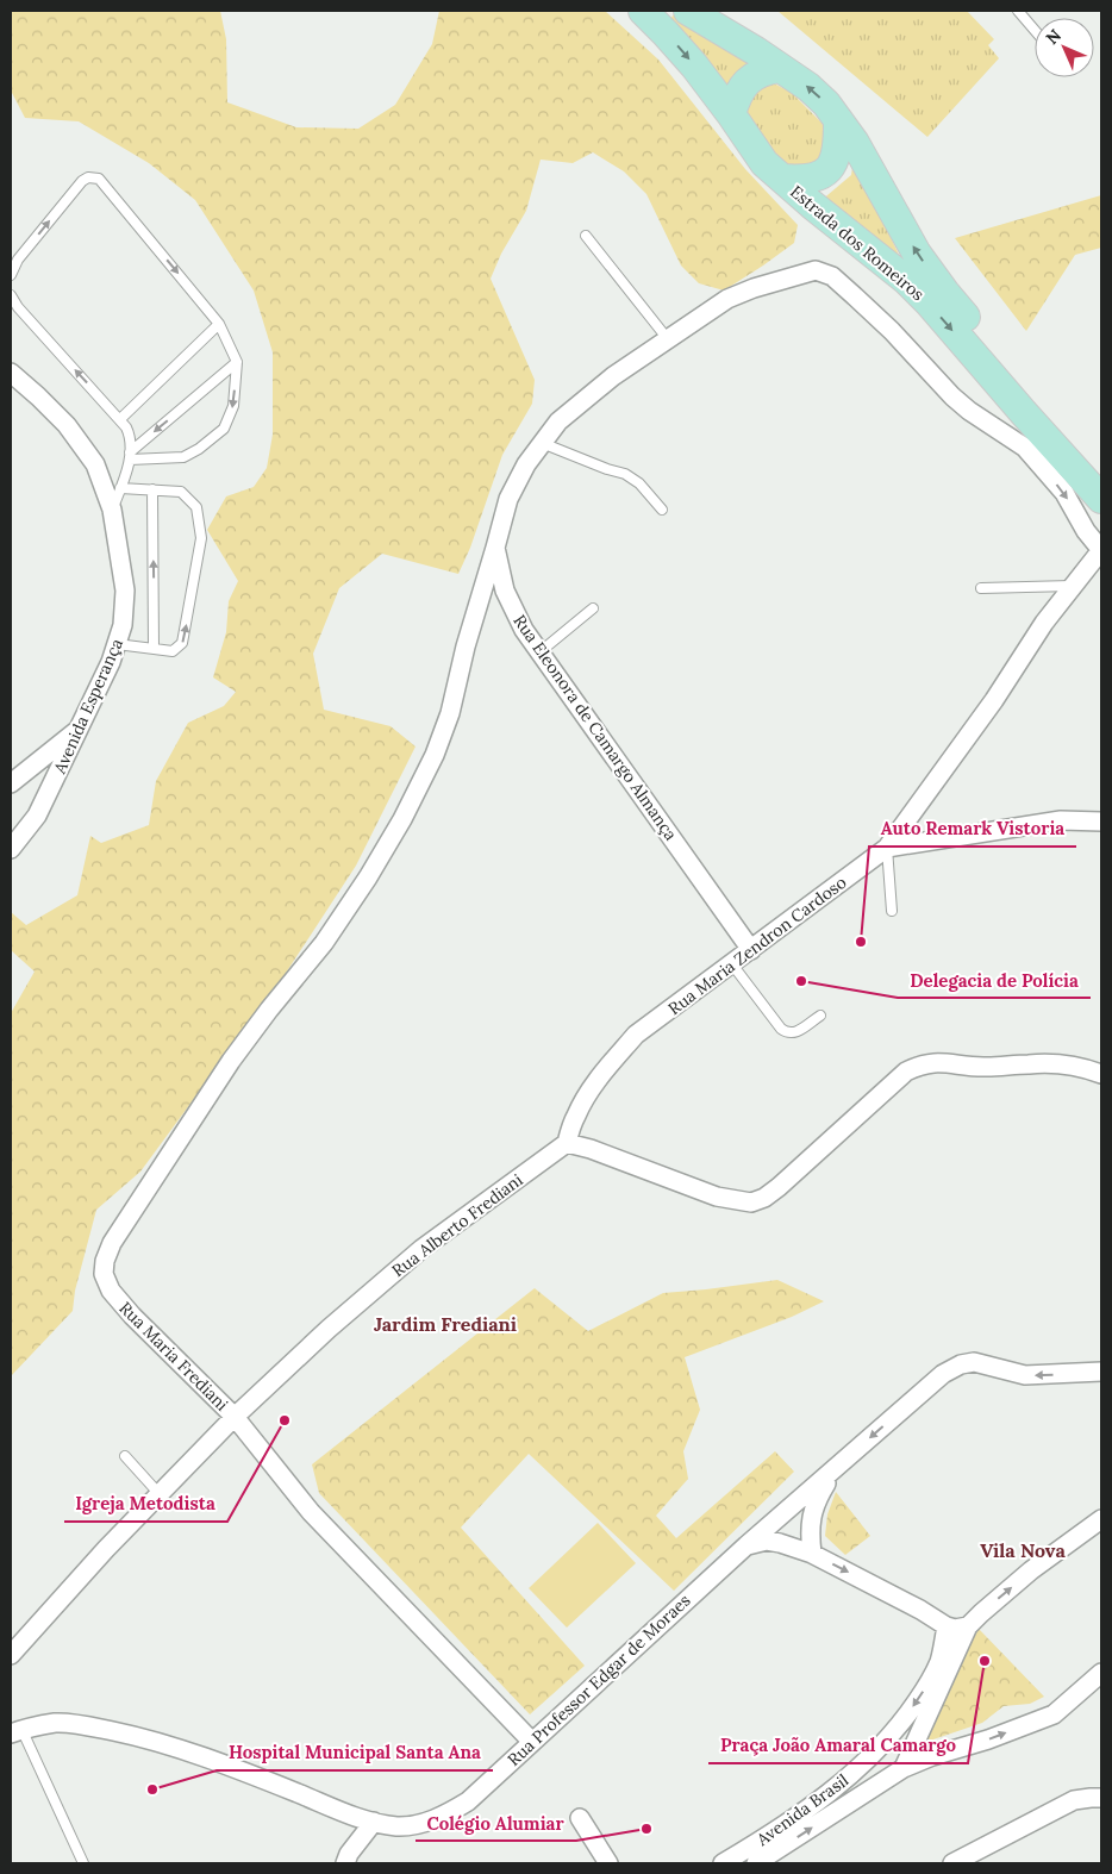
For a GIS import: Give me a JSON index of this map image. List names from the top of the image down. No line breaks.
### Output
{"streets":{"main road":["Estrada dos Romeiros"],"street":["Avenida Esperança","Rua Eleonora de Camargo Almança","Rua Maria Zendron Cardoso","Rua Alberto Frediani","Rua Maria Frediani","Rua Professor Edgar de Moraes","Avenida Brasil"]},"crossings":[["Rua Eleonora de Camargo Almança","Rua Maria Zendron Cardoso"],["Rua Eleonora de Camargo Almança","Rua Maria Frediani"],["Rua Maria Zendron Cardoso","Rua Alberto Frediani"],["Rua Alberto Frediani","Rua Maria Frediani"]],"districts":["Jardim Frediani","Vila Nova"],"places":["Auto Remark Vistoria","Delegacia de Polícia","Igreja Metodista","Praça João Amaral Camargo","Hospital Municipal Santa Ana","Colégio Alumiar"],"north":"top left"}
